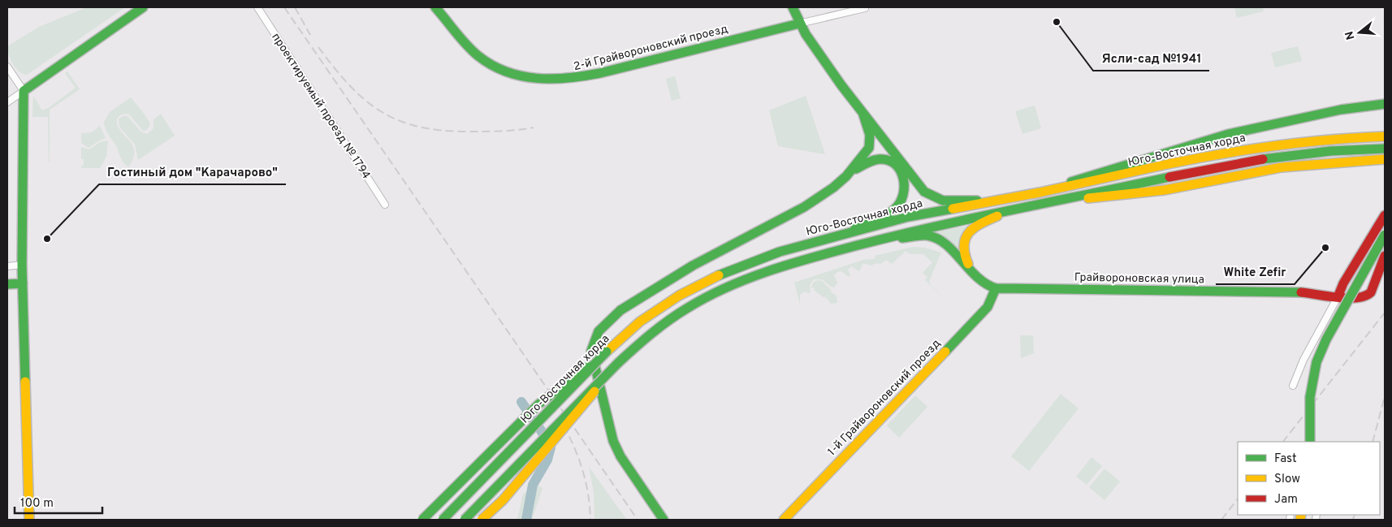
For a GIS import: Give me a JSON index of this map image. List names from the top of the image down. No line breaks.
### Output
{"streets":{"main road":["2-й Грайвороновский проезд","Юго-Восточная хорда","Грайвороновская улица","1-й Грайвороновский проезд"],"street":["проектируемый проезд № 1794"]},"crossings":[["Юго-Восточная хорда","Грайвороновская улица"],["Грайвороновская улица","1-й Грайвороновский проезд"]],"places":["Ясли-сад №1941","Гостиный дом \"Карачарово\"","White Zefir"],"legend":["Fast","Slow","Jam"],"scale_bar":"100 m","north":"left"}
